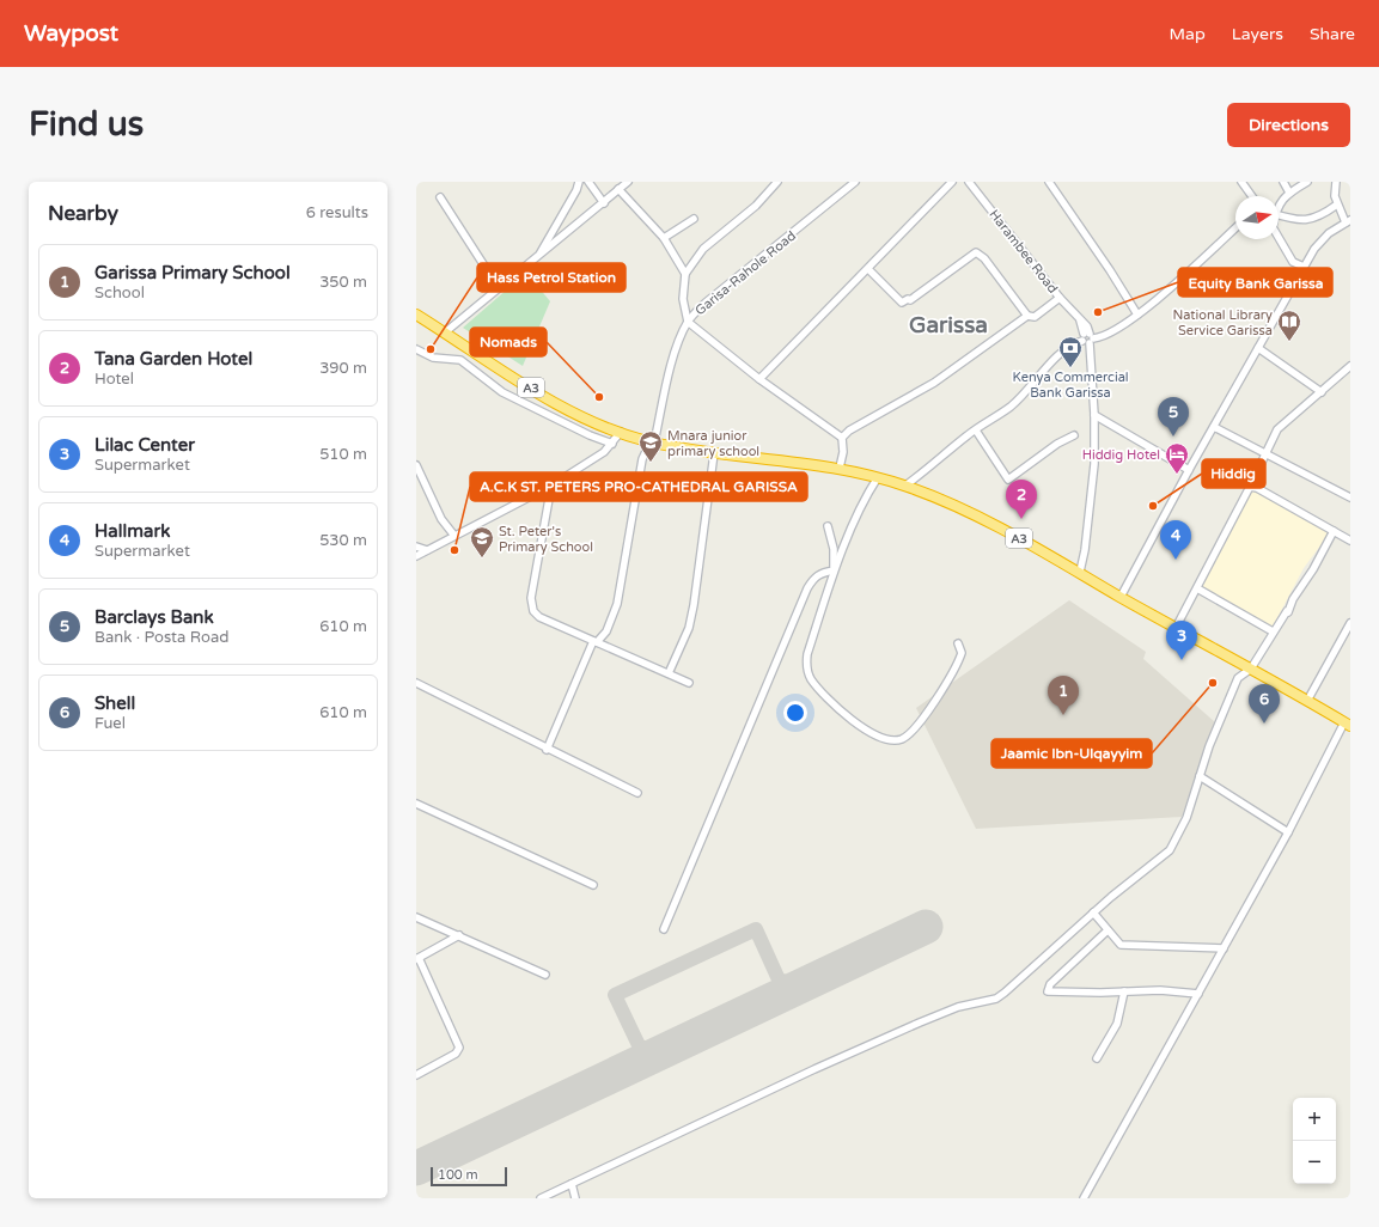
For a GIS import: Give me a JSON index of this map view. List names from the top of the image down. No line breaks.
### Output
{"streets":{"highway":["A3"],"street":["Harambee Road","Garisa-Rahole Road"]},"crossings":[["Harambee Road","A3"],["Garisa-Rahole Road","A3"]],"districts":["Garissa"],"places":{"other":["Equity Bank Garissa","Hass Petrol Station","Nomads","Hiddig","A.C.K ST. PETERS PRO-CATHEDRAL GARISSA","Jaamic Ibn-Ulqayyim"],"library":["National Library Service Garissa"],"bank":["Kenya Commercial Bank Garissa"],"school or university":["Mnara junior primary school","St. Peter's Primary School"],"hotel":["Hiddig Hotel"]},"scale_bar":"100 m","north":"right","page":{"header":"Waypost","nav":["Map","Layers","Share"],"buttons":"Directions","title":"Find us","heading":["Nearby","6 results"],"list":[{"mark":"1","name":"Garissa Primary School","note":"School","value":"350 m"},{"mark":"2","name":"Tana Garden Hotel","note":"Hotel","value":"390 m"},{"mark":"3","name":"Lilac Center","note":"Supermarket","value":"510 m"},{"mark":"4","name":"Hallmark","note":"Supermarket","value":"530 m"},{"mark":"5","name":"Barclays Bank","note":"Bank · Posta Road","value":"610 m"},{"mark":"6","name":"Shell","note":"Fuel","value":"610 m"}],"pins":["5","2","4","3","1","6"],"map_buttons":["+","−"],"scale":"100 m"}}
